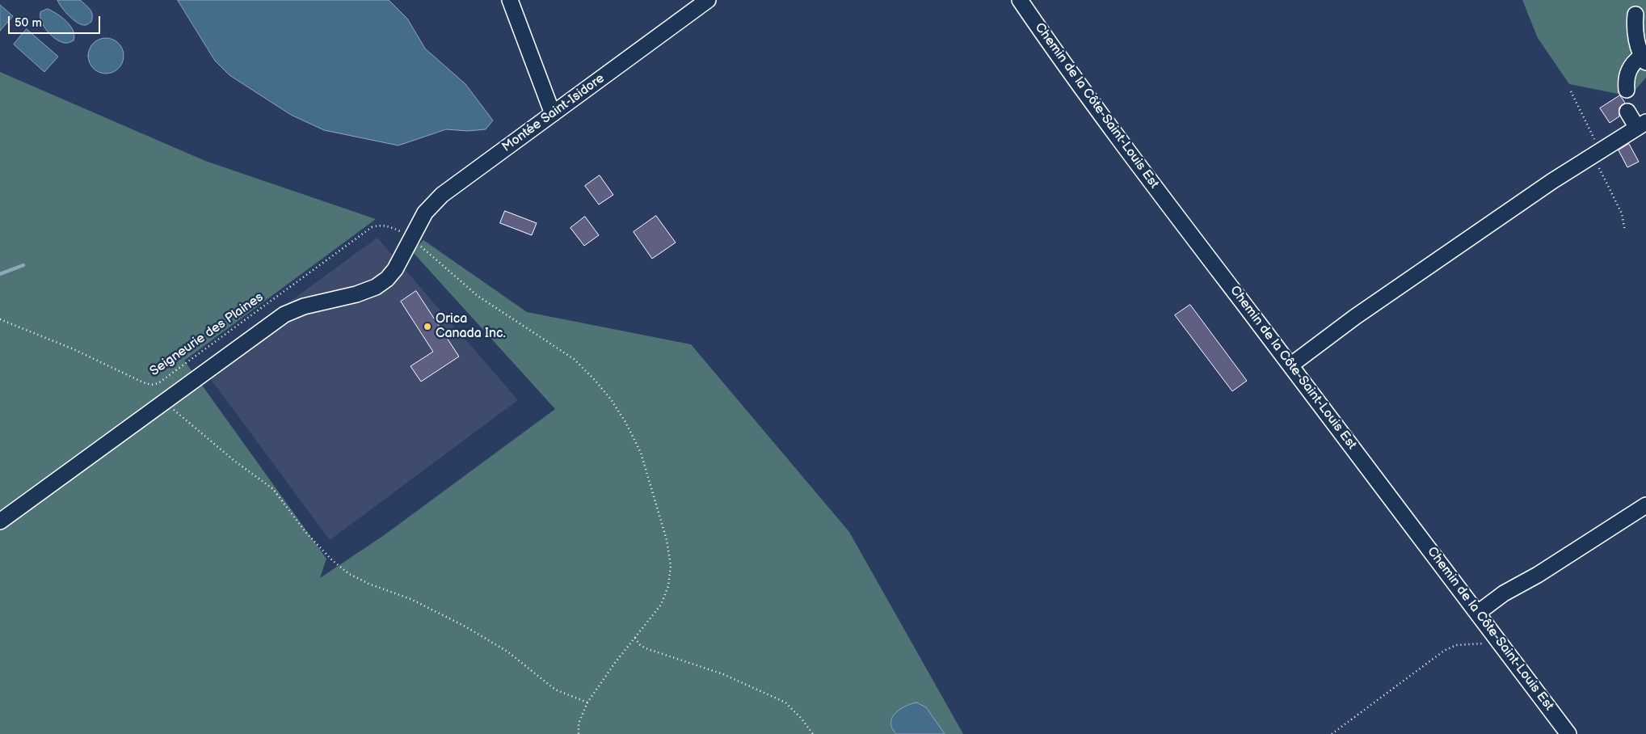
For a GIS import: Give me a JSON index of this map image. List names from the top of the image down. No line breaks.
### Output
{"streets":{"street":["Chemin de la Côte-Saint-Louis Est","Montée Saint-Isidore"],"path":["Seigneurie des Plaines"]},"crossings":[["Montée Saint-Isidore","Seigneurie des Plaines"]],"places":["Orica Canada Inc."],"scale_bar":"50 m"}
